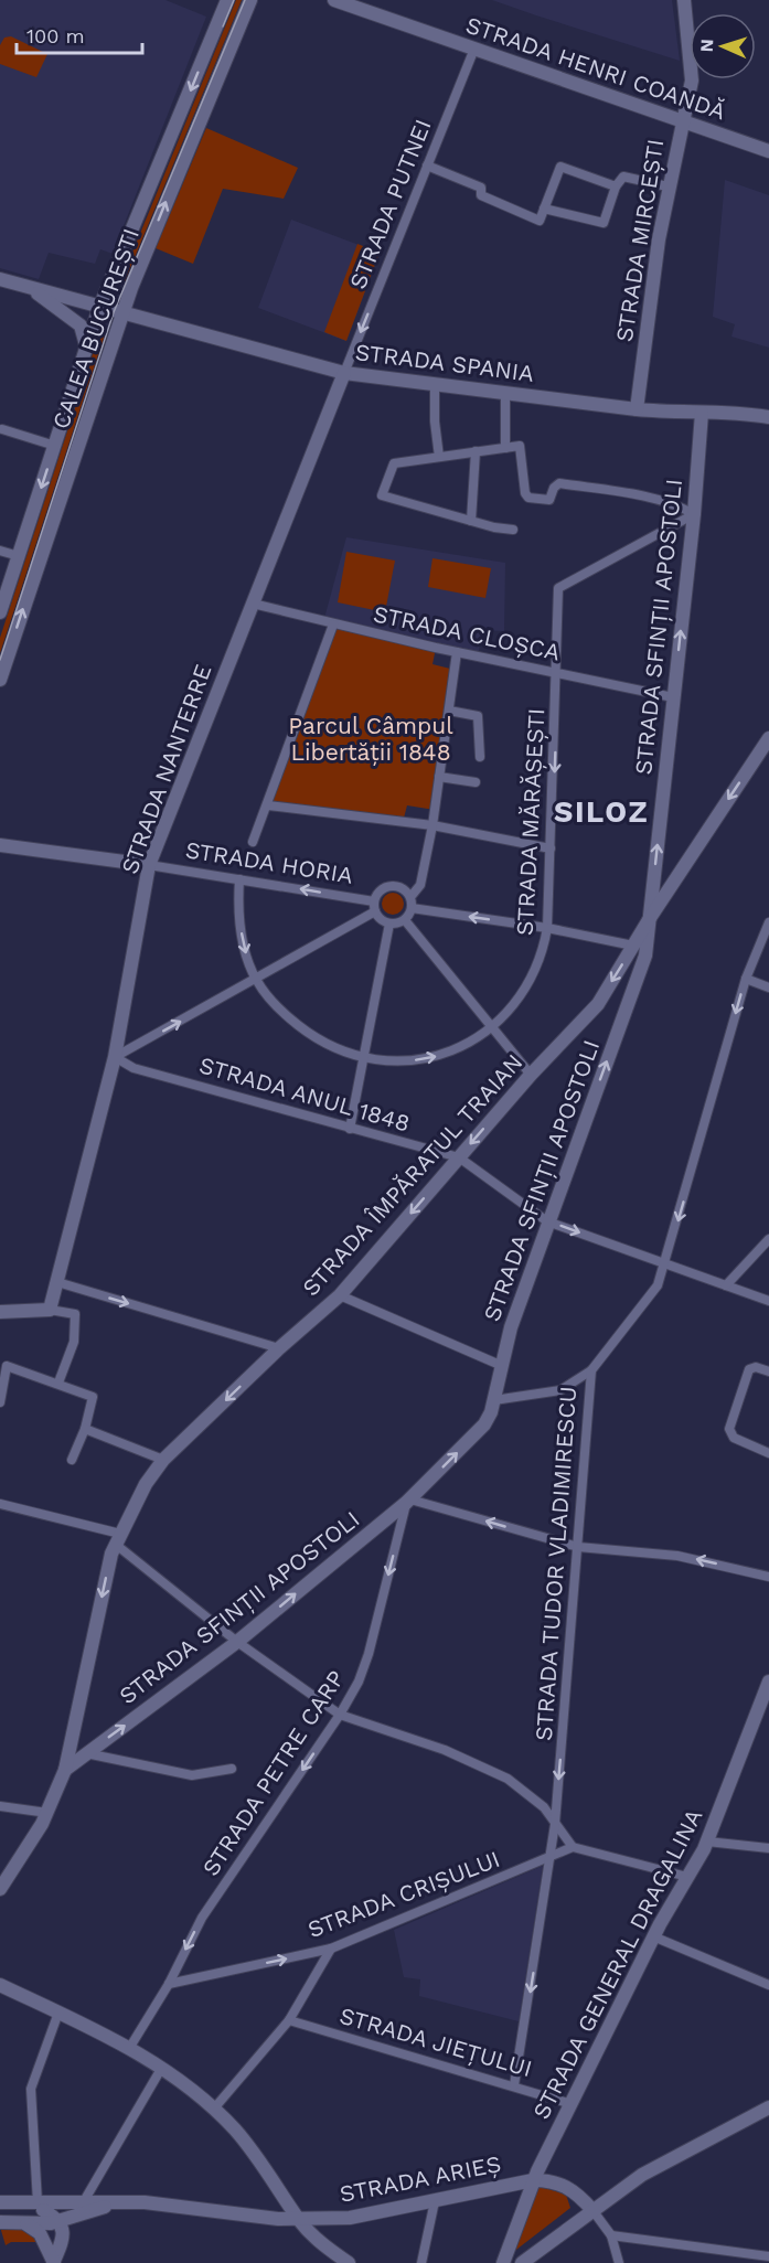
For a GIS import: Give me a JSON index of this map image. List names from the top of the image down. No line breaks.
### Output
{"streets":{"street":["STRADA HENRI COANDĂ","STRADA PUTNEI","STRADA MIRCEȘTI","CALEA BUCUREȘTI","STRADA SPANIA","STRADA SFINȚII APOSTOLI","STRADA CLOȘCA","STRADA NANTERRE","STRADA MĂRĂȘEȘTI","STRADA HORIA","STRADA ANUL 1848","STRADA ÎMPĂRATUL TRAIAN","STRADA TUDOR VLADIMIRESCU","STRADA PETRE CARP","STRADA CRIȘULUI","STRADA GENERAL DRAGALINA","STRADA JIEȚULUI","STRADA ARIEȘ"]},"crossings":[["STRADA HENRI COANDĂ","STRADA PUTNEI"],["STRADA HENRI COANDĂ","STRADA MIRCEȘTI"],["STRADA PUTNEI","STRADA SPANIA"],["STRADA PUTNEI","STRADA NANTERRE"],["STRADA MIRCEȘTI","STRADA SPANIA"],["CALEA BUCUREȘTI","STRADA SPANIA"],["STRADA SPANIA","STRADA SFINȚII APOSTOLI"],["STRADA SPANIA","STRADA NANTERRE"],["STRADA SFINȚII APOSTOLI","STRADA CLOȘCA"],["STRADA SFINȚII APOSTOLI","STRADA MĂRĂȘEȘTI"],["STRADA SFINȚII APOSTOLI","STRADA ANUL 1848"],["STRADA SFINȚII APOSTOLI","STRADA ÎMPĂRATUL TRAIAN"],["STRADA SFINȚII APOSTOLI","STRADA PETRE CARP"],["STRADA CLOȘCA","STRADA NANTERRE"],["STRADA CLOȘCA","STRADA MĂRĂȘEȘTI"],["STRADA NANTERRE","STRADA HORIA"],["STRADA NANTERRE","STRADA ANUL 1848"],["STRADA ANUL 1848","STRADA ÎMPĂRATUL TRAIAN"],["STRADA ANUL 1848","STRADA TUDOR VLADIMIRESCU"],["STRADA TUDOR VLADIMIRESCU","STRADA CRIȘULUI"],["STRADA TUDOR VLADIMIRESCU","STRADA JIEȚULUI"],["STRADA PETRE CARP","STRADA CRIȘULUI"],["STRADA GENERAL DRAGALINA","STRADA JIEȚULUI"],["STRADA GENERAL DRAGALINA","STRADA ARIEȘ"]],"one_way":["STRADA PUTNEI","STRADA SFINȚII APOSTOLI","STRADA ÎMPĂRATUL TRAIAN","STRADA TUDOR VLADIMIRESCU","STRADA PETRE CARP","STRADA CRIȘULUI"],"districts":["SILOZ"],"parks":["Parcul Câmpul Libertății 1848"],"scale_bar":"100 m","north":"left"}
